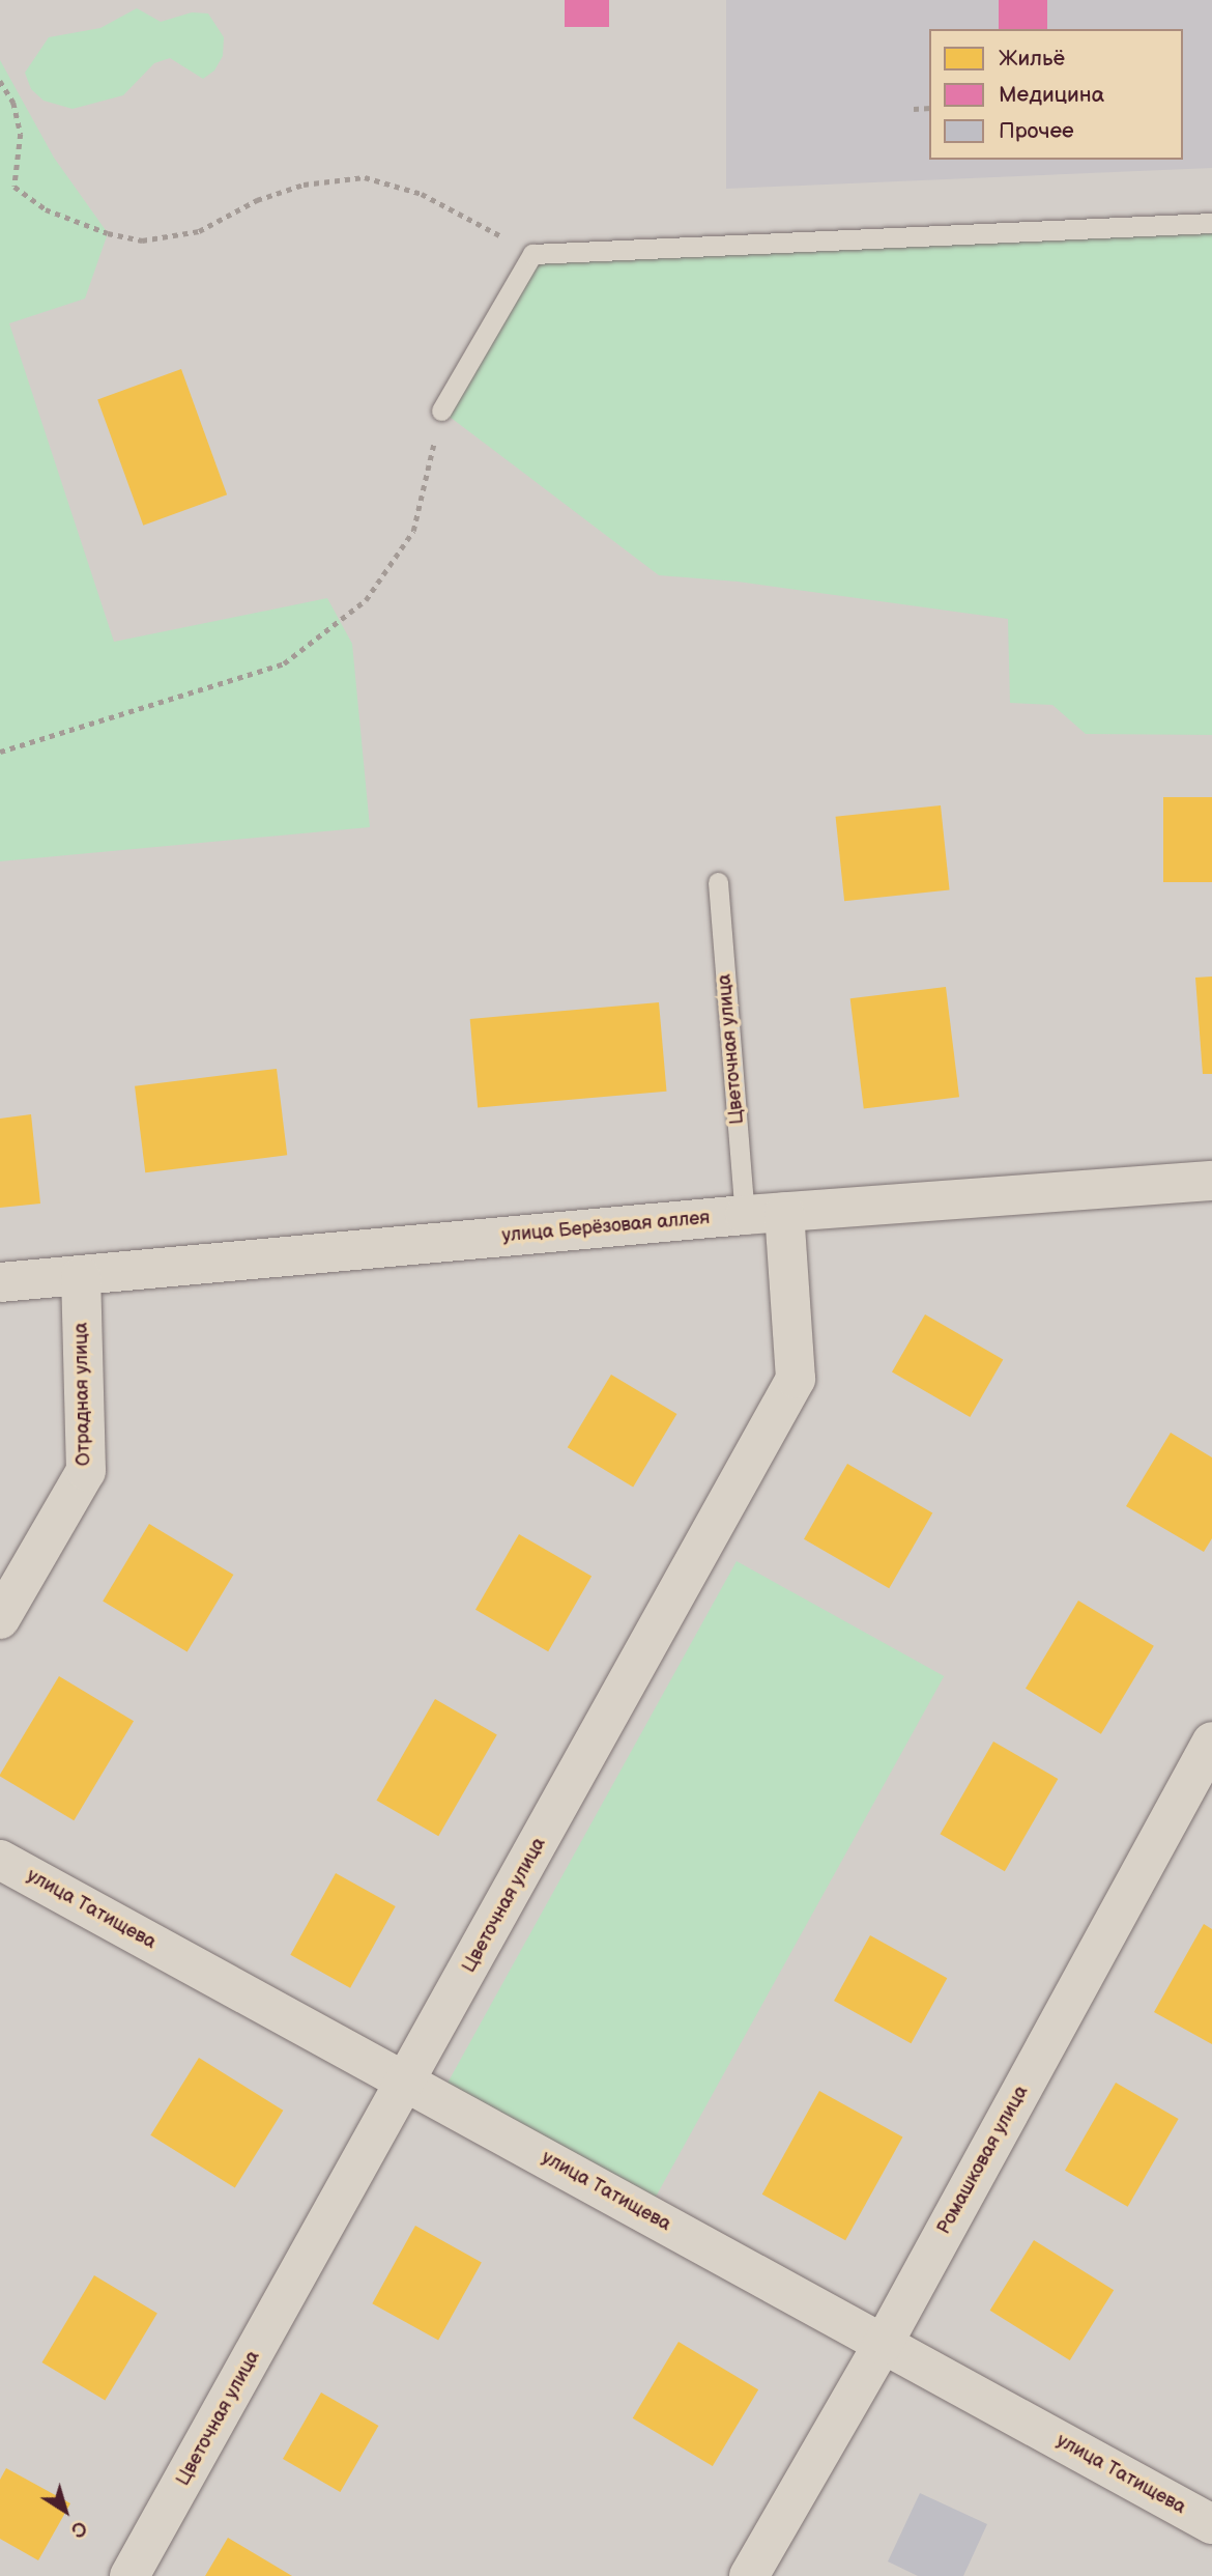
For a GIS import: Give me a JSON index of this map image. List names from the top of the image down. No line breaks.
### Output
{"streets":{"street":["Цветочная улица","улица Берёзовая аллея","Отрадная улица","улица Татищева","Ромашковая улица"]},"crossings":[["Цветочная улица","улица Берёзовая аллея"],["Цветочная улица","улица Татищева"],["улица Берёзовая аллея","Отрадная улица"],["улица Татищева","Ромашковая улица"]],"legend":["Жильё","Медицина","Прочее"],"north":"bottom right"}
